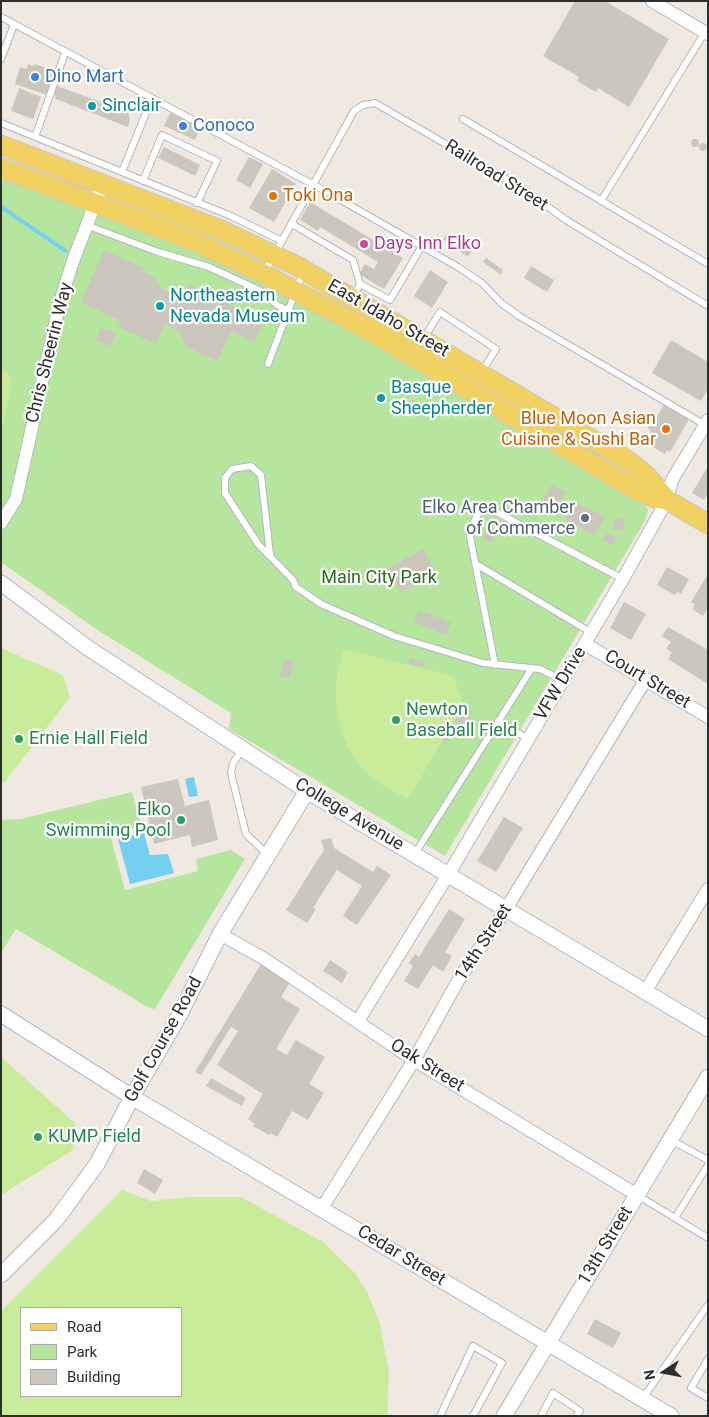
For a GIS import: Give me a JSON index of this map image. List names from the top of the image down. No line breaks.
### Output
{"streets":{"main road":["East Idaho Street"],"street":["Chris Sheerin Way","Court Street","VFW Drive","College Avenue","14th Street","Golf Course Road","Oak Street","13th Street","Cedar Street"],"lane":["Railroad Street"]},"crossings":[["Railroad Street","East Idaho Street"],["East Idaho Street","Chris Sheerin Way"],["East Idaho Street","VFW Drive"],["Court Street","VFW Drive"],["Court Street","14th Street"],["VFW Drive","College Avenue"],["VFW Drive","Oak Street"],["College Avenue","14th Street"],["College Avenue","Golf Course Road"],["14th Street","Oak Street"],["14th Street","Cedar Street"],["Golf Course Road","Oak Street"],["Golf Course Road","Cedar Street"],["Oak Street","13th Street"],["13th Street","Cedar Street"]],"parks":["Main City Park"],"places":["Dino Mart","Sinclair","Conoco","Toki Ona","Days Inn Elko","Northeastern Nevada Museum","Basque Sheepherder","Blue Moon Asian Cuisine & Sushi Bar","Elko Area Chamber of Commerce","Newton Baseball Field","Ernie Hall Field","Elko Swimming Pool","KUMP Field"],"legend":["Road","Park","Building"],"north":"left"}
